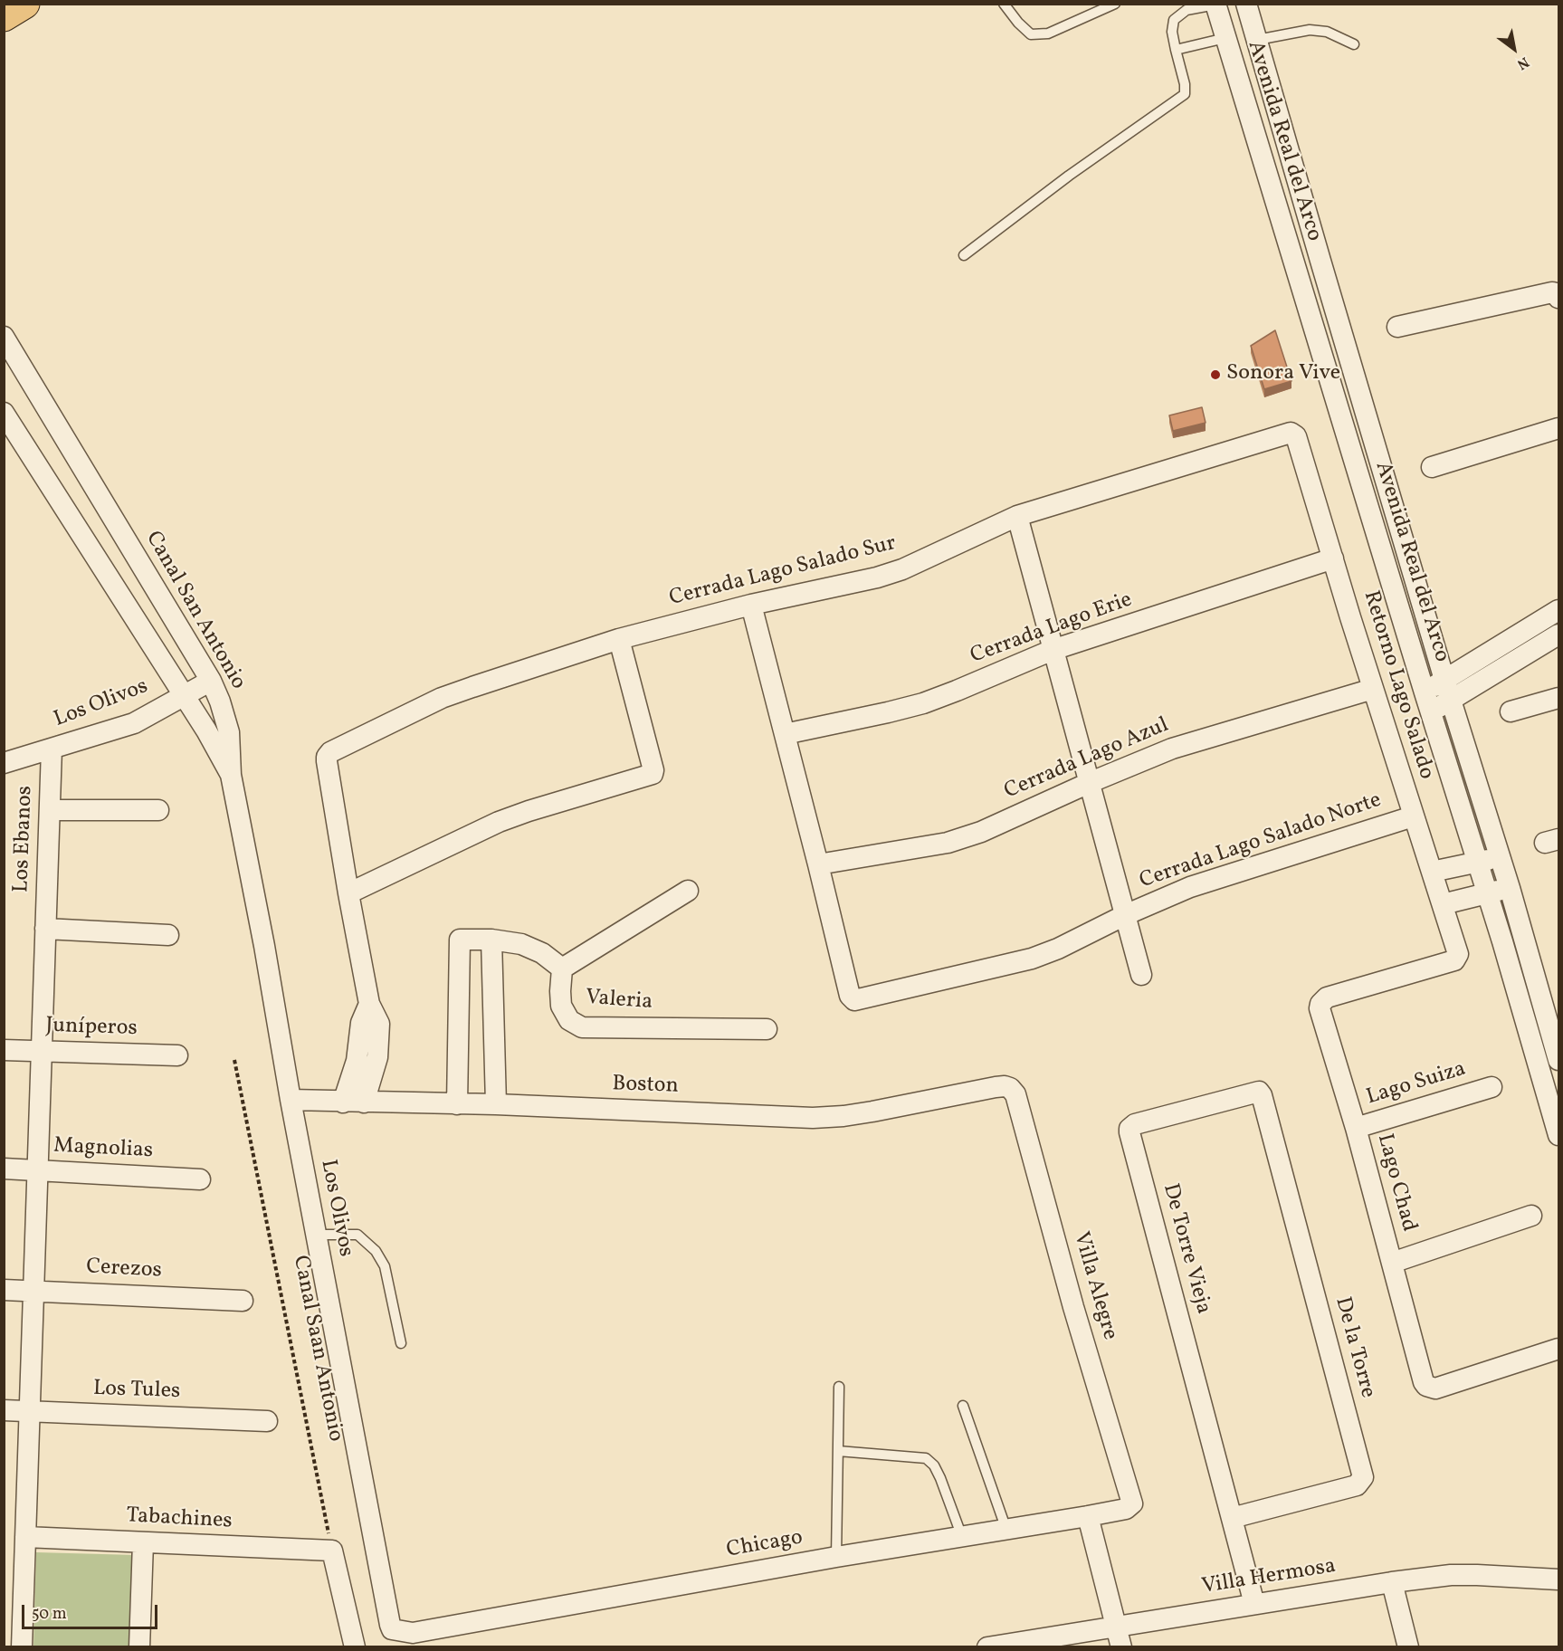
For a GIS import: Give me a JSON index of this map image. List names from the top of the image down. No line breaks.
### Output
{"streets":{"street":["Avenida Real del Arco","Cerrada Lago Salado Sur","Canal San Antonio","Cerrada Lago Erie","Retorno Lago Salado","Los Olivos","Cerrada Lago Azul","Los Ebanos","Cerrada Lago Salado Norte","Valeria","Juníperos","Lago Suiza","Boston","Magnolias","Lago Chad","De Torre Vieja","Cerezos","Villa Alegre","De la Torre","Los Tules","Tabachines","Chicago","Villa Hermosa"],"path":["Canal Saan Antonio"]},"crossings":[["Cerrada Lago Salado Sur","Retorno Lago Salado"],["Canal San Antonio","Los Olivos"],["Cerrada Lago Erie","Retorno Lago Salado"],["Retorno Lago Salado","Cerrada Lago Azul"],["Retorno Lago Salado","Cerrada Lago Salado Norte"],["Retorno Lago Salado","Lago Chad"],["Los Olivos","Los Ebanos"],["Los Olivos","Boston"],["Los Olivos","Chicago"],["Cerrada Lago Azul","Cerrada Lago Salado Norte"],["Los Ebanos","Juníperos"],["Los Ebanos","Magnolias"],["Los Ebanos","Cerezos"],["Los Ebanos","Los Tules"],["Los Ebanos","Tabachines"],["Valeria","Boston"],["Lago Suiza","Lago Chad"],["Boston","Villa Alegre"],["De Torre Vieja","De la Torre"],["Villa Alegre","Chicago"],["Canal Saan Antonio","Tabachines"]],"places":["Sonora Vive"],"scale_bar":"50 m","north":"bottom right"}
